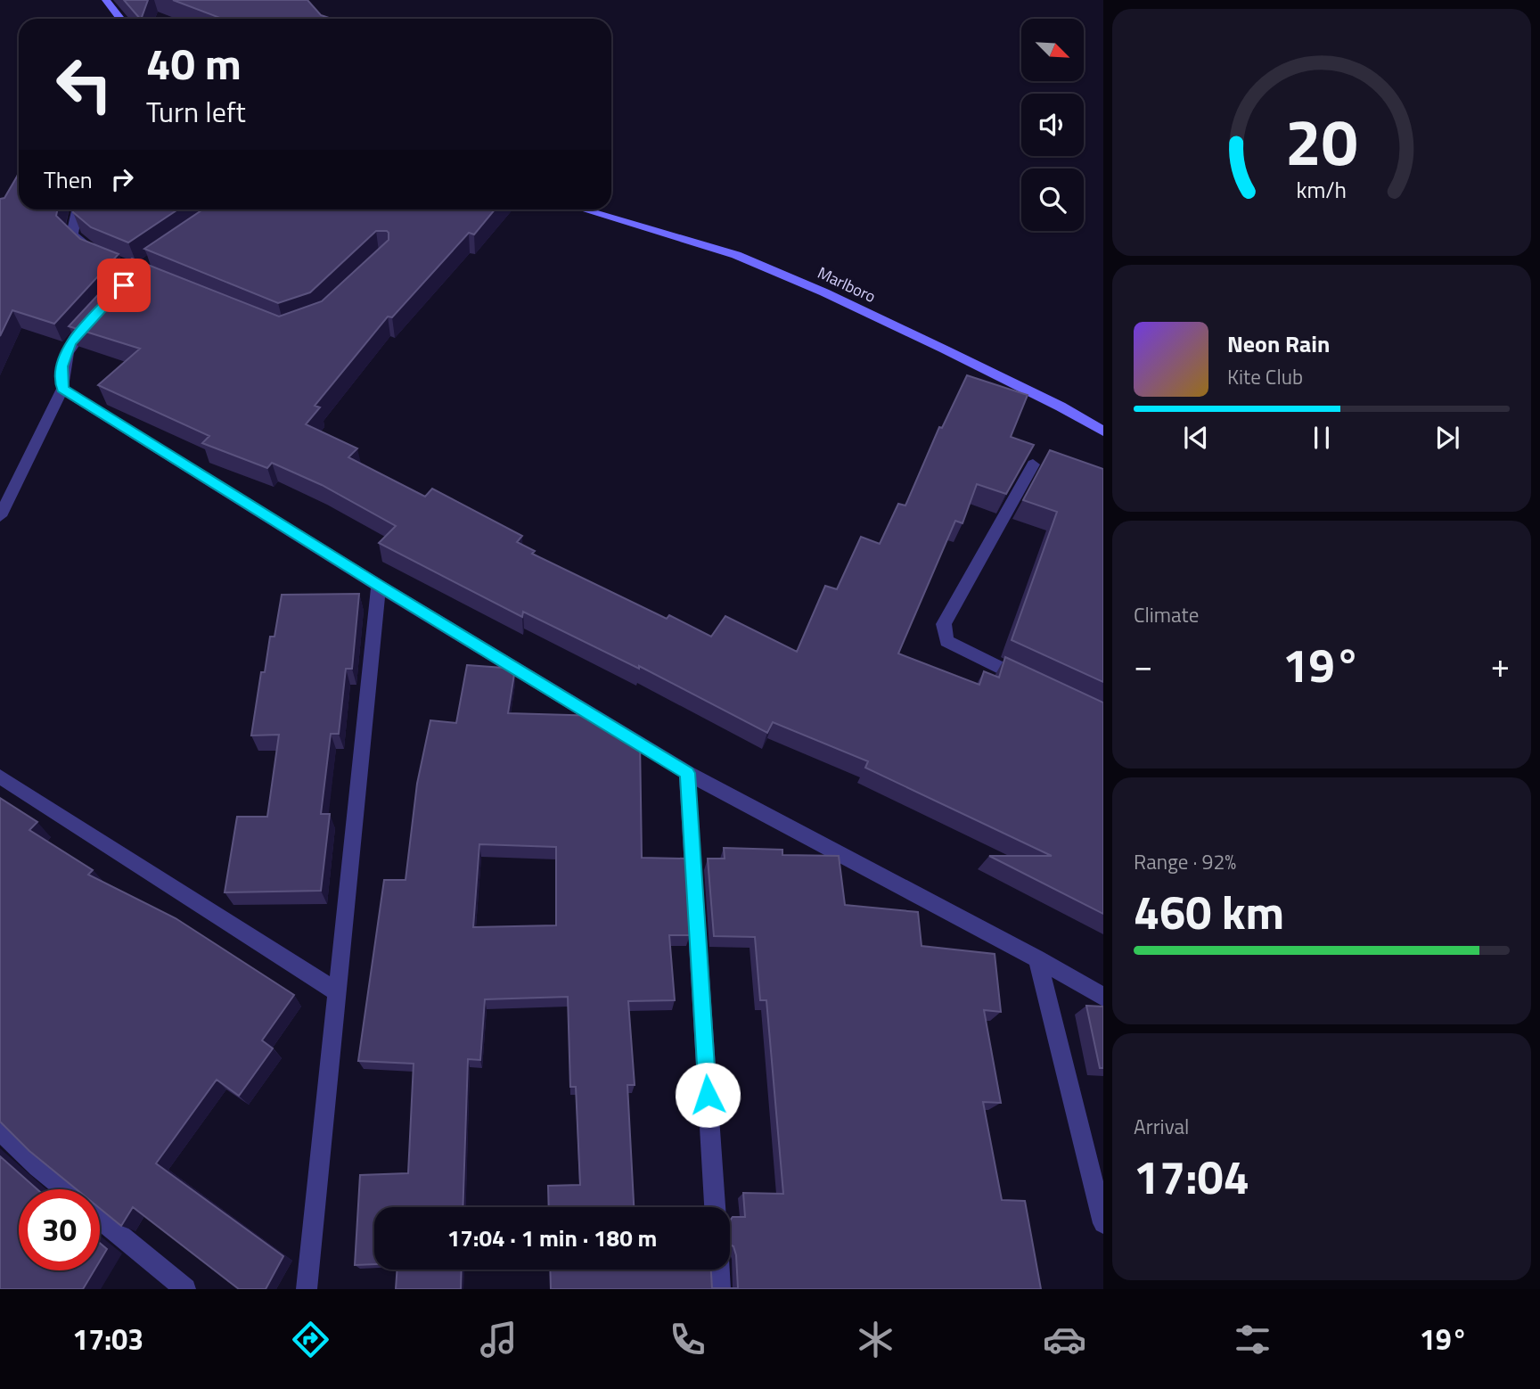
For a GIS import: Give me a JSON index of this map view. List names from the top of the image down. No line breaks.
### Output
{"streets":{"street":["Marlboro"]},"north":"bottom right","page":{"turn":["40 m","Turn left"],"then":"Then","song":["Neon Rain","Kite Club"],"tile":["Climate",["Range · 92%","460 km"],["Arrival","17:04"]],"heat":["−","19°","+"],"limit":"30","trip":"17:04 · 1 min · 180 m","tabs":["17:03","19°"],"gauge":["20","km/h"]}}
